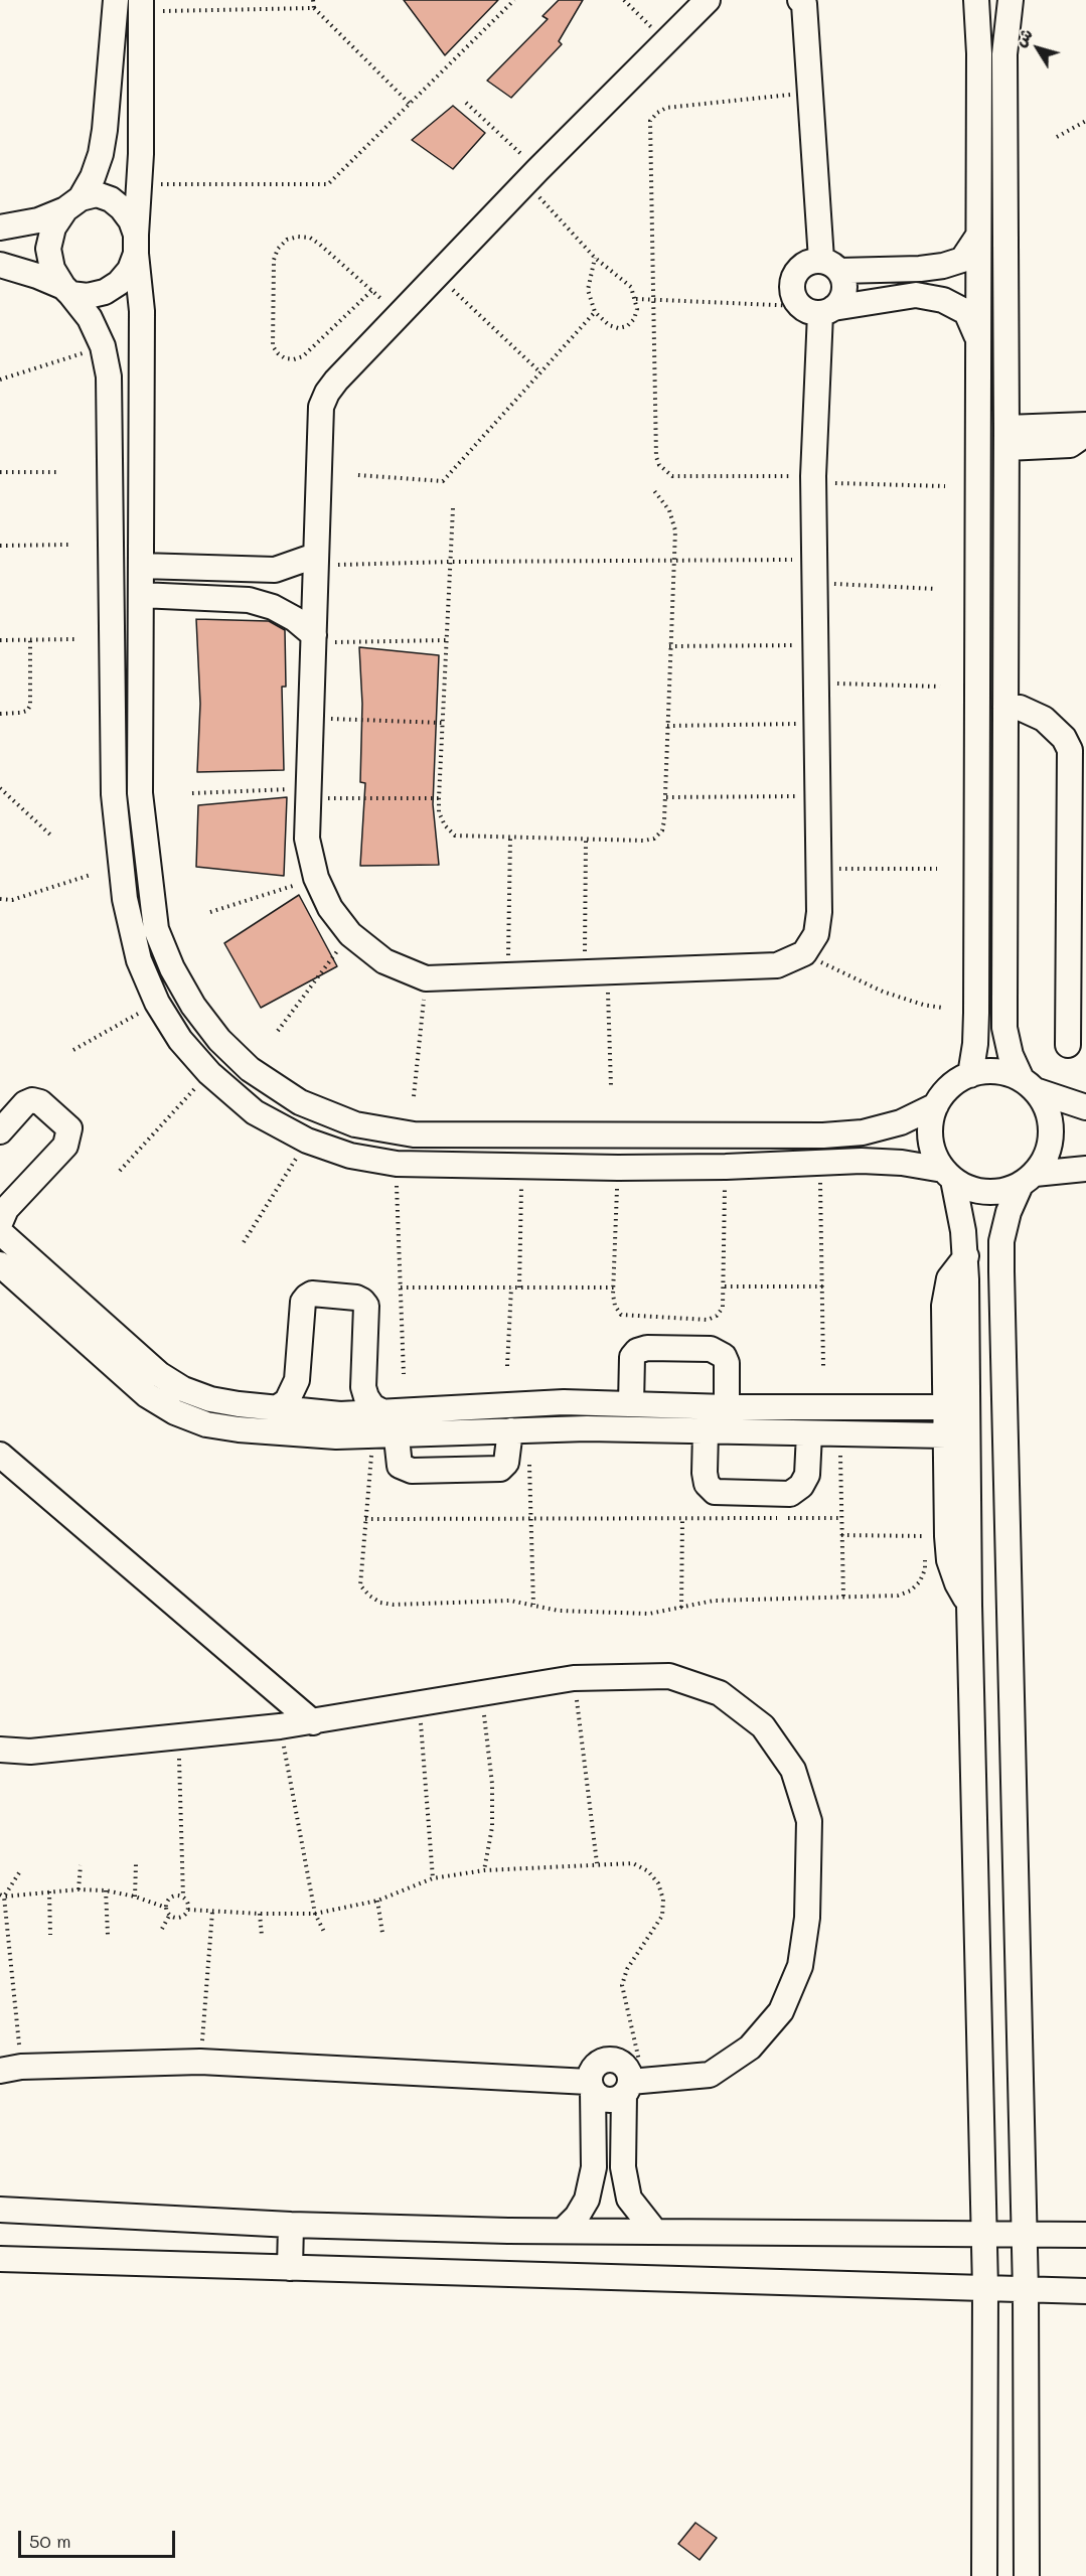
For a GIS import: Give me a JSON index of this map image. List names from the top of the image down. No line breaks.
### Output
{"scale_bar":"50 m","north":"top left"}
